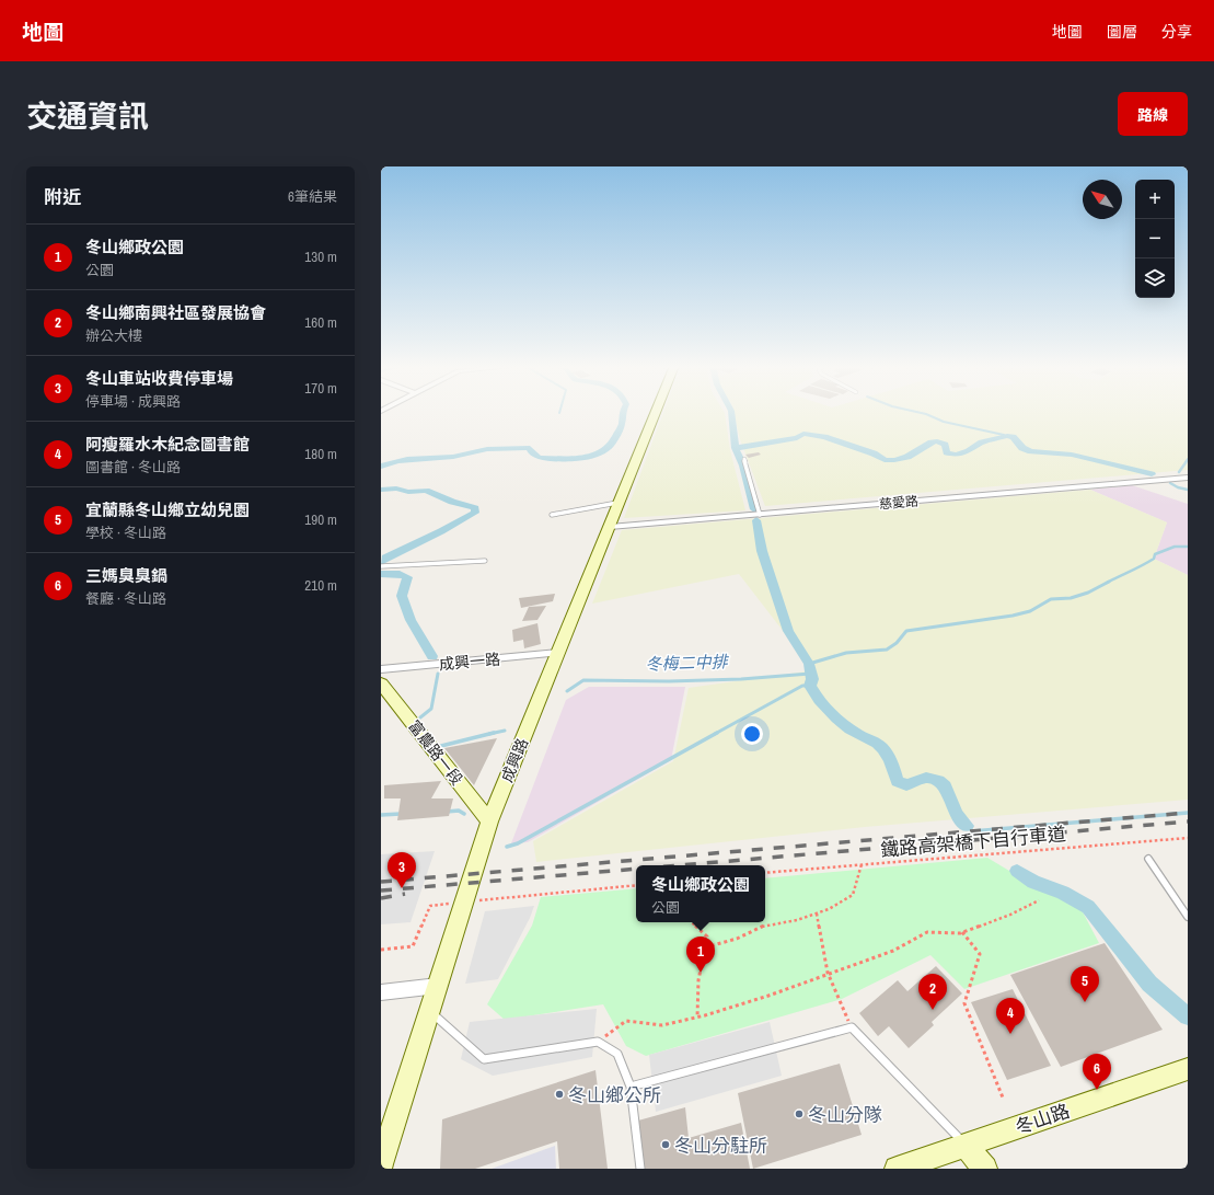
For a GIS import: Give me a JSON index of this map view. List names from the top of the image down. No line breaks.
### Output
{"streets":{"street":["慈愛路","成興一路","富農路一段","成興路","冬山路"],"path":["鐵路高架橋下自行車道"]},"crossings":[["慈愛路","成興路"],["成興一路","成興路"],["富農路一段","成興路"]],"water":["冬梅二中排"],"places":["冬山鄉公所","冬山分隊","冬山分駐所"],"north":"top left","page":{"header":"地圖","nav":["地圖","圖層","分享"],"title":"交通資訊","buttons":"路線","heading":["附近","6筆結果"],"map_buttons":["+","−"],"list":[{"mark":"1","name":"冬山鄉政公園","note":"公園","value":"130 m"},{"mark":"2","name":"冬山鄉南興社區發展協會","note":"辦公大樓","value":"160 m"},{"mark":"3","name":"冬山車站收費停車場","note":"停車場 · 成興路","value":"170 m"},{"mark":"4","name":"阿瘦羅水木紀念圖書館","note":"圖書館 · 冬山路","value":"180 m"},{"mark":"5","name":"宜蘭縣冬山鄉立幼兒園","note":"學校 · 冬山路","value":"190 m"},{"mark":"6","name":"三媽臭臭鍋","note":"餐廳 · 冬山路","value":"210 m"}],"pins":["3","1","5","2","4","6"],"popup":["冬山鄉政公園","公園"]}}
